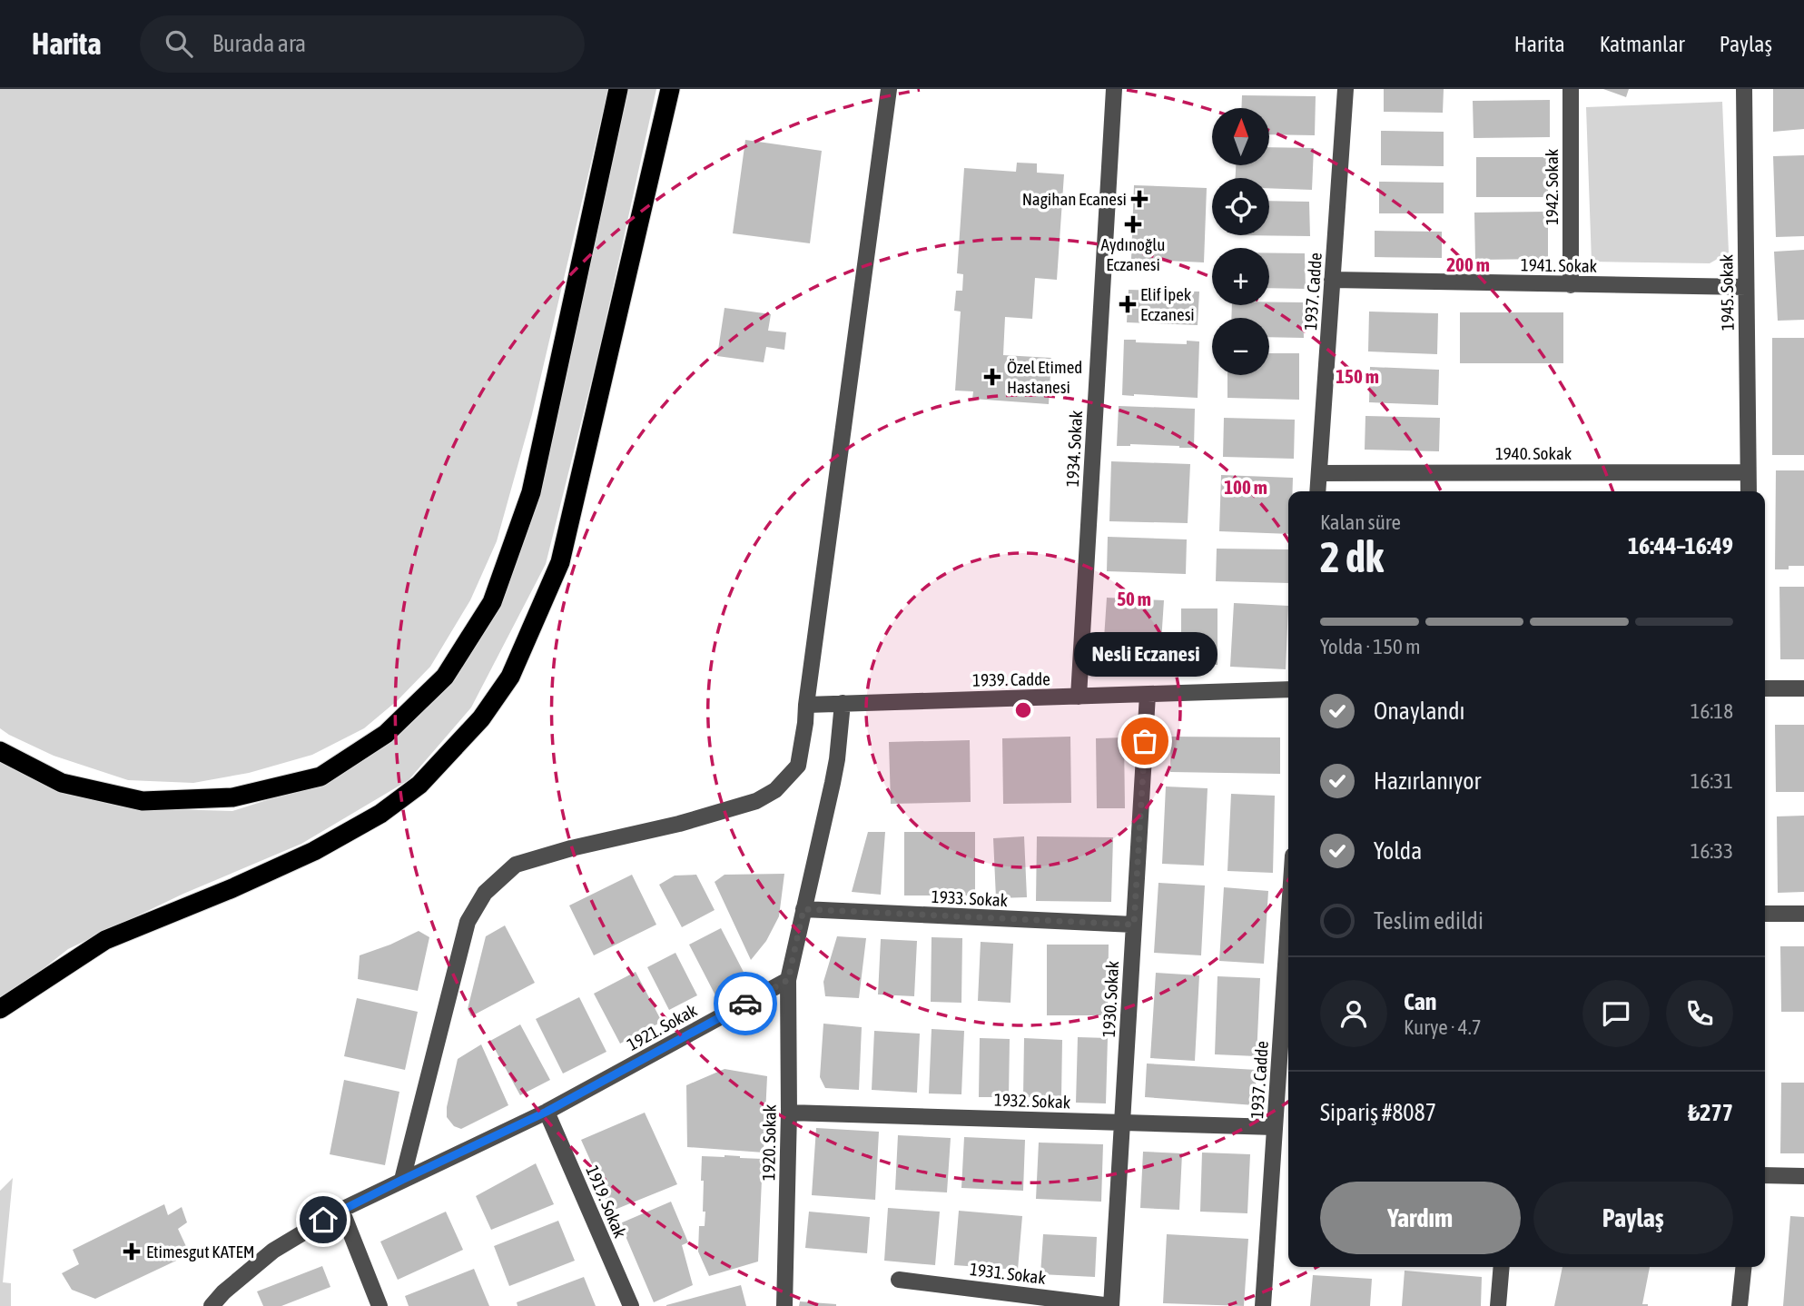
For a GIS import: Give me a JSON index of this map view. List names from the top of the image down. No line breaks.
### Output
{"streets":{"street":["1942. Sokak","1941. Sokak","1937. Cadde","1945. Sokak","1934. Sokak","1940. Sokak","1939. Cadde","1933. Sokak","1930. Sokak","1921. Sokak","1932. Sokak","1920. Sokak","1919. Sokak","1931. Sokak"]},"crossings":[["1942. Sokak","1941. Sokak"],["1941. Sokak","1937. Cadde"],["1941. Sokak","1945. Sokak"],["1937. Cadde","1940. Sokak"],["1937. Cadde","1932. Sokak"],["1945. Sokak","1940. Sokak"],["1934. Sokak","1939. Cadde"],["1939. Cadde","1930. Sokak"],["1933. Sokak","1930. Sokak"],["1930. Sokak","1932. Sokak"],["1930. Sokak","1931. Sokak"],["1921. Sokak","1920. Sokak"],["1921. Sokak","1919. Sokak"],["1932. Sokak","1920. Sokak"]],"places":{"health":["Nagihan Ecanesi","Aydınoğlu Eczanesi","Elif İpek Eczanesi","Özel Etimed Hastanesi","Etimesgut KATEM"],"other":["Nesli Eczanesi"]},"north":"top","page":{"header":"Harita","search":"Burada ara","nav":["Harita","Katmanlar","Paylaş"],"map_buttons":["+","−"],"heading":["2 dk","Kalan süre","16:44–16:49"],"panel":["Can","Kurye · 4.7","Sipariş #8087","₺277"],"bar":"Yolda · 150 m","bubble":"Nesli Eczanesi","list":[["Onaylandı","16:18"],["Hazırlanıyor","16:31"],["Yolda","16:33"],"Teslim edildi"],"buttons":["Yardım","Paylaş"]},"rings":["200 m","150 m","100 m","50 m"]}
